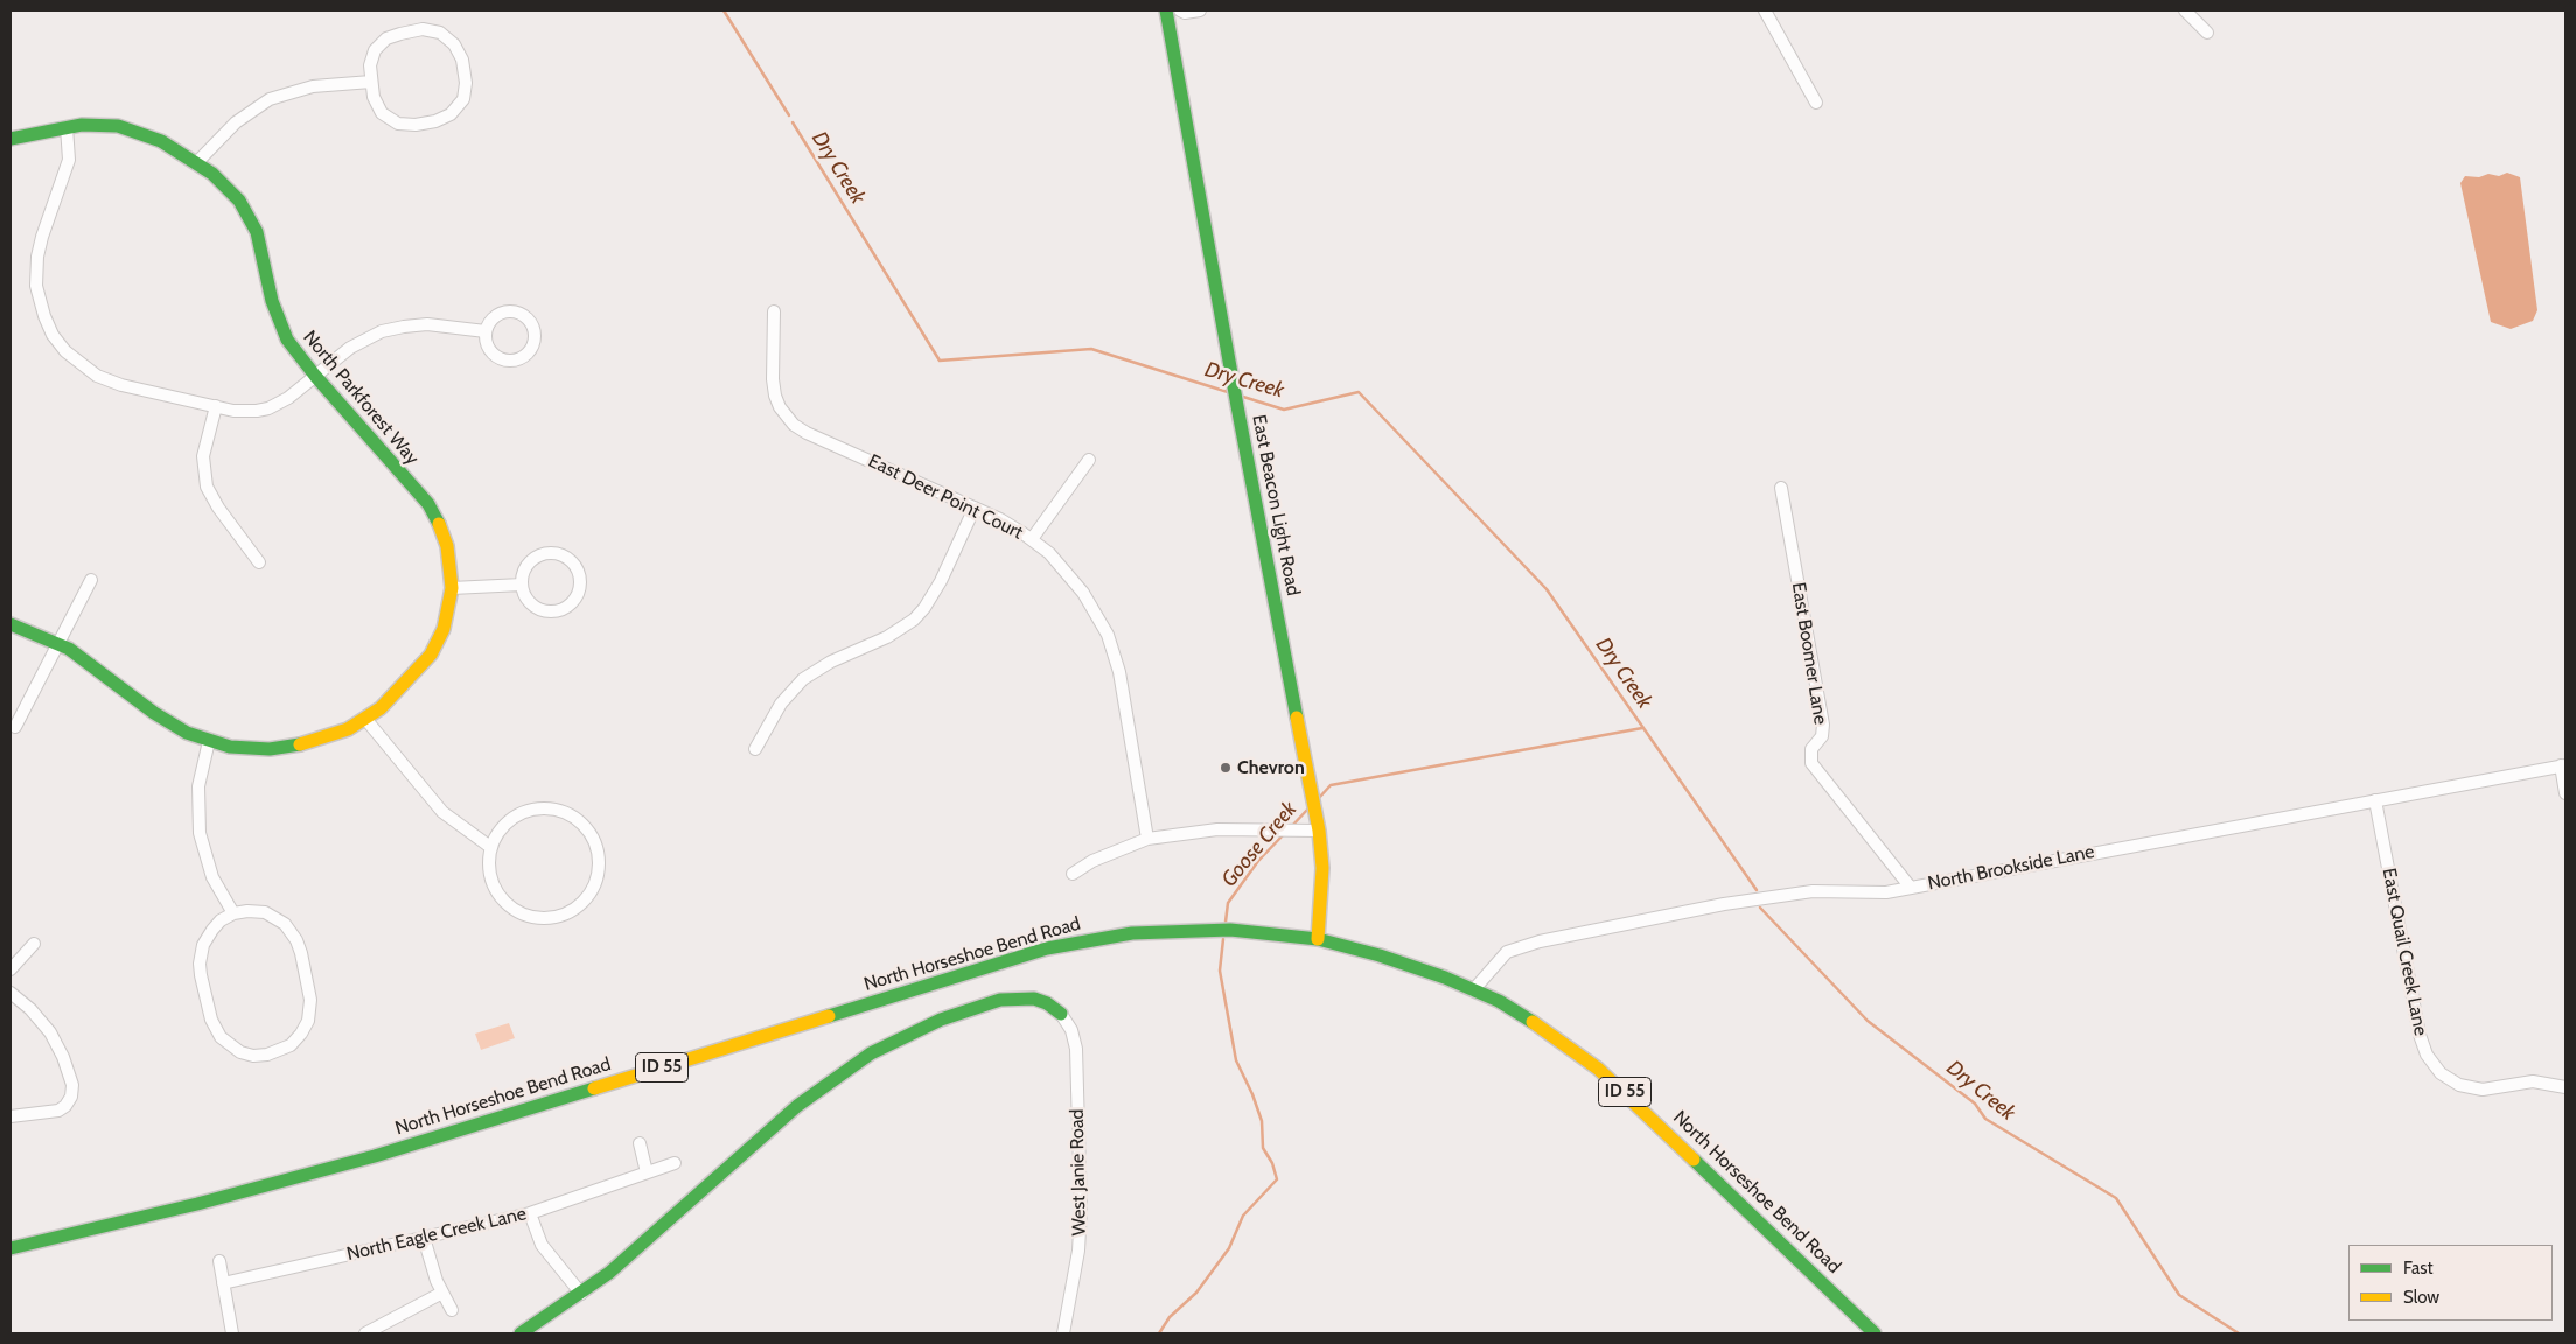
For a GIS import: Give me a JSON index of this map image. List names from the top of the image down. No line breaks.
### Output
{"streets":{"main road":["North Parkforest Way","East Beacon Light Road","North Horseshoe Bend Road","ID 55"],"street":["East Deer Point Court","East Boomer Lane","North Brookside Lane","East Quail Creek Lane","West Janie Road","North Eagle Creek Lane"]},"crossings":[["East Beacon Light Road","North Horseshoe Bend Road"],["East Boomer Lane","North Brookside Lane"],["North Brookside Lane","East Quail Creek Lane"],["North Brookside Lane","North Horseshoe Bend Road"]],"water":["Dry Creek","Goose Creek"],"places":["Chevron"],"legend":["Fast","Slow"]}
